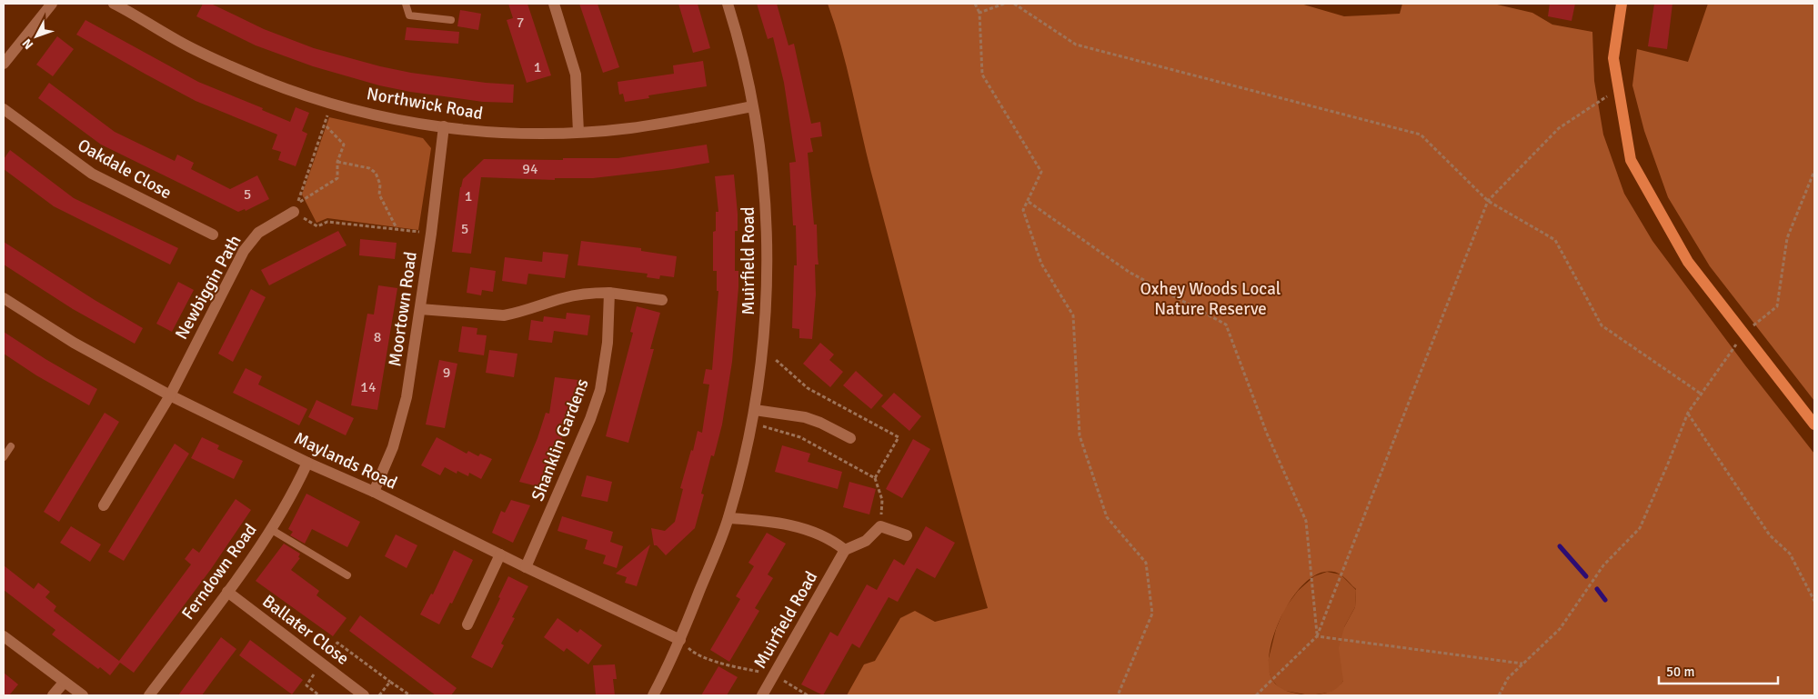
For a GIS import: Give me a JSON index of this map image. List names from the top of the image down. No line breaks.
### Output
{"streets":{"street":["Northwick Road","Oakdale Close","Muirfield Road","Newbiggin Path","Moortown Road","Shanklin Gardens","Maylands Road","Ferndown Road","Ballater Close"]},"crossings":[["Northwick Road","Muirfield Road"],["Northwick Road","Moortown Road"],["Muirfield Road","Maylands Road"],["Newbiggin Path","Maylands Road"],["Moortown Road","Maylands Road"],["Shanklin Gardens","Maylands Road"],["Maylands Road","Ferndown Road"],["Ferndown Road","Ballater Close"]],"parks":["Oxhey Woods Local Nature Reserve"],"house_numbers":["7","1","94","5","1","5","8","9","14"],"scale_bar":"50 m","north":"bottom left"}
